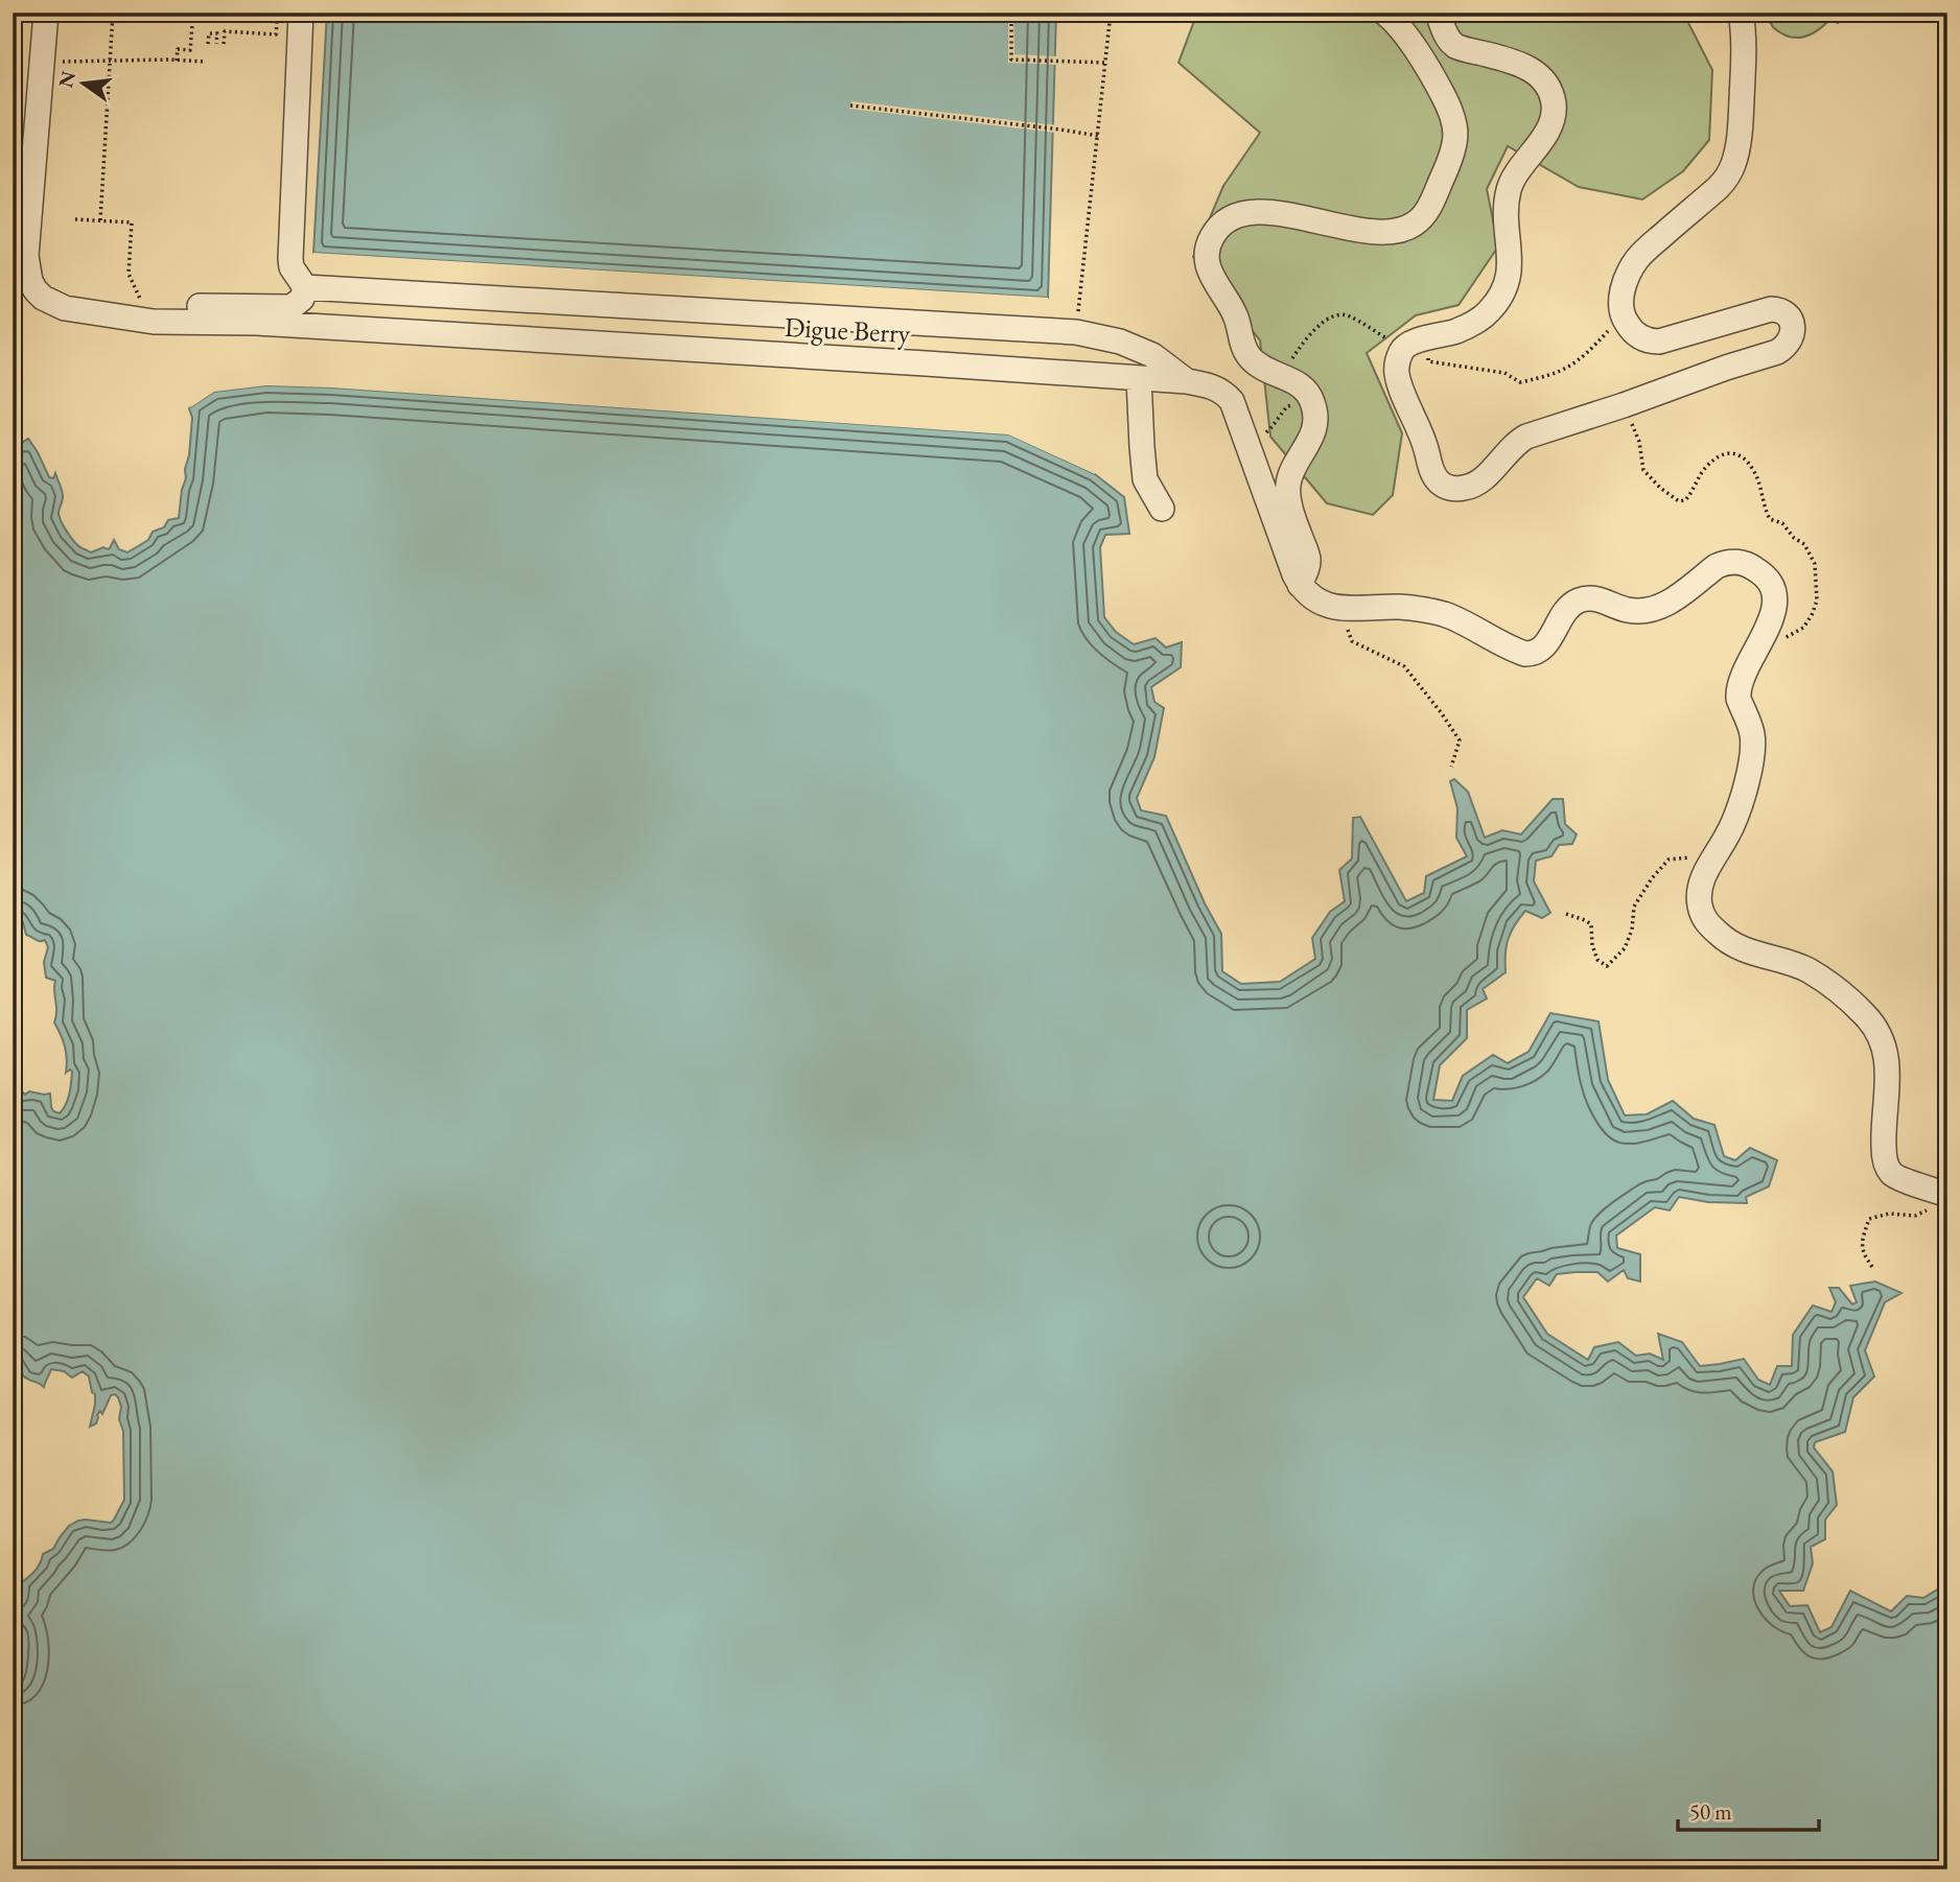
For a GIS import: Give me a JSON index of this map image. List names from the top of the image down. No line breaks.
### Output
{"streets":{"street":["Digue Berry"]},"scale_bar":"50 m","north":"left"}
